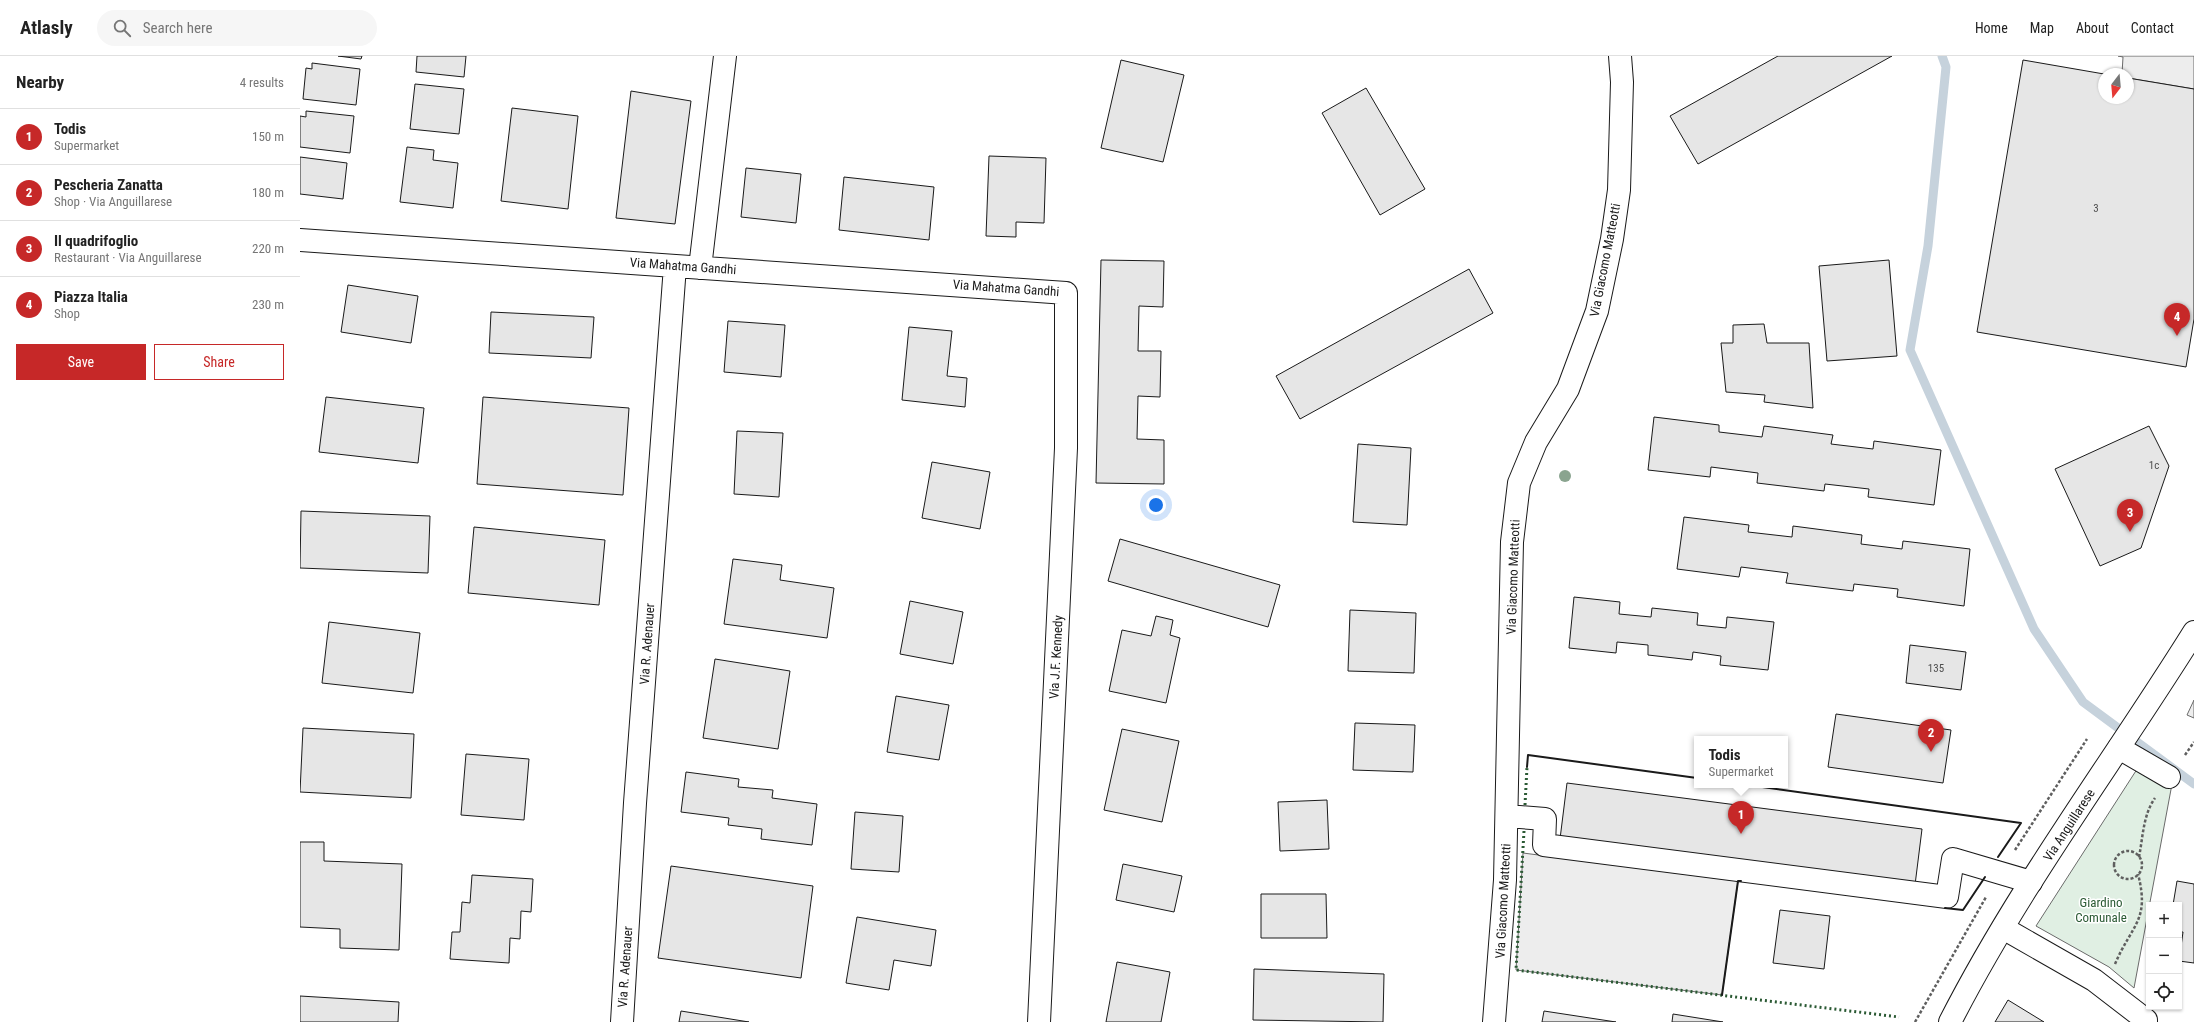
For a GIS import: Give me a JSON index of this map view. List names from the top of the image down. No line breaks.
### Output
{"streets":{"street":["Via Giacomo Matteotti","Via Mahatma Gandhi","Via R. Adenauer","Via J.F. Kennedy","Via Anguillarese"]},"crossings":[["Via Mahatma Gandhi","Via R. Adenauer"],["Via Mahatma Gandhi","Via J.F. Kennedy"]],"parks":["Giardino Comunale"],"house_numbers":["3","1c","135"],"north":"bottom","page":{"header":"Atlasly","search":"Search here","nav":["Home","Map","About","Contact"],"heading":["Nearby","4 results"],"list":[{"mark":"1","name":"Todis","note":"Supermarket","value":"150 m"},{"mark":"2","name":"Pescheria Zanatta","note":"Shop · Via Anguillarese","value":"180 m"},{"mark":"3","name":"Il quadrifoglio","note":"Restaurant · Via Anguillarese","value":"220 m"},{"mark":"4","name":"Piazza Italia","note":"Shop","value":"230 m"}],"pins":["4","3","2","1"],"buttons":["Save","Share"],"popup":["Todis","Supermarket"],"map_buttons":["+","−"]}}
